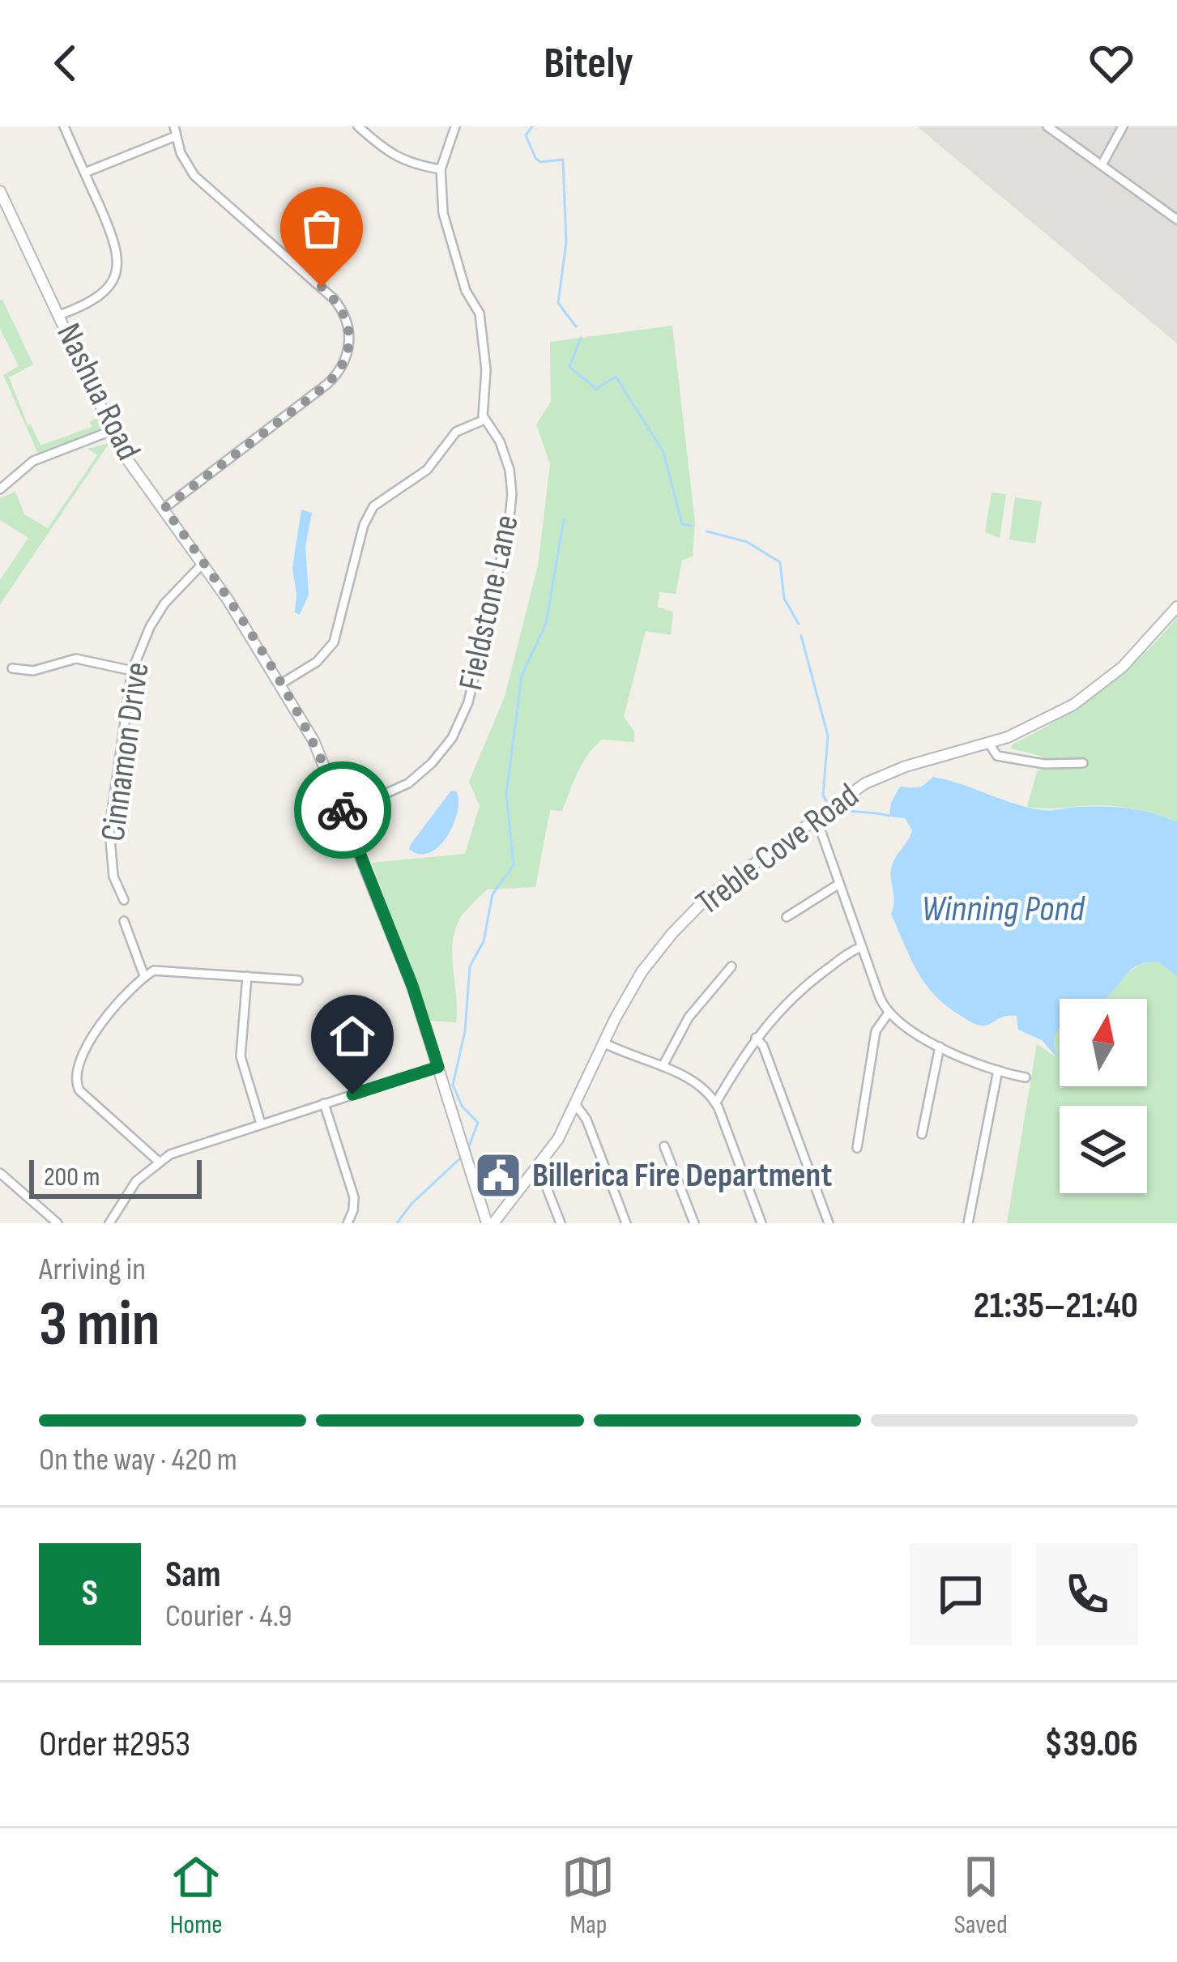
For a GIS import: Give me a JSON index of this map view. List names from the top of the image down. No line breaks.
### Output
{"streets":{"main road":["Nashua Road","Treble Cove Road"],"street":["Fieldstone Lane","Cinnamon Drive"]},"crossings":[["Nashua Road","Fieldstone Lane"],["Nashua Road","Cinnamon Drive"],["Nashua Road","Treble Cove Road"]],"water":["Winning Pond"],"places":{"public building":["Billerica Fire Department"]},"scale_bar":"200 m","north":"top","page":{"header":"Bitely","scale":"200 m","heading":["3 min","Arriving in","21:35–21:40"],"panel":["Sam","Courier · 4.9","Order #2953","$39.06"],"bar":"On the way · 420 m","round":"S","tabs":["Home","Map","Saved"]}}
